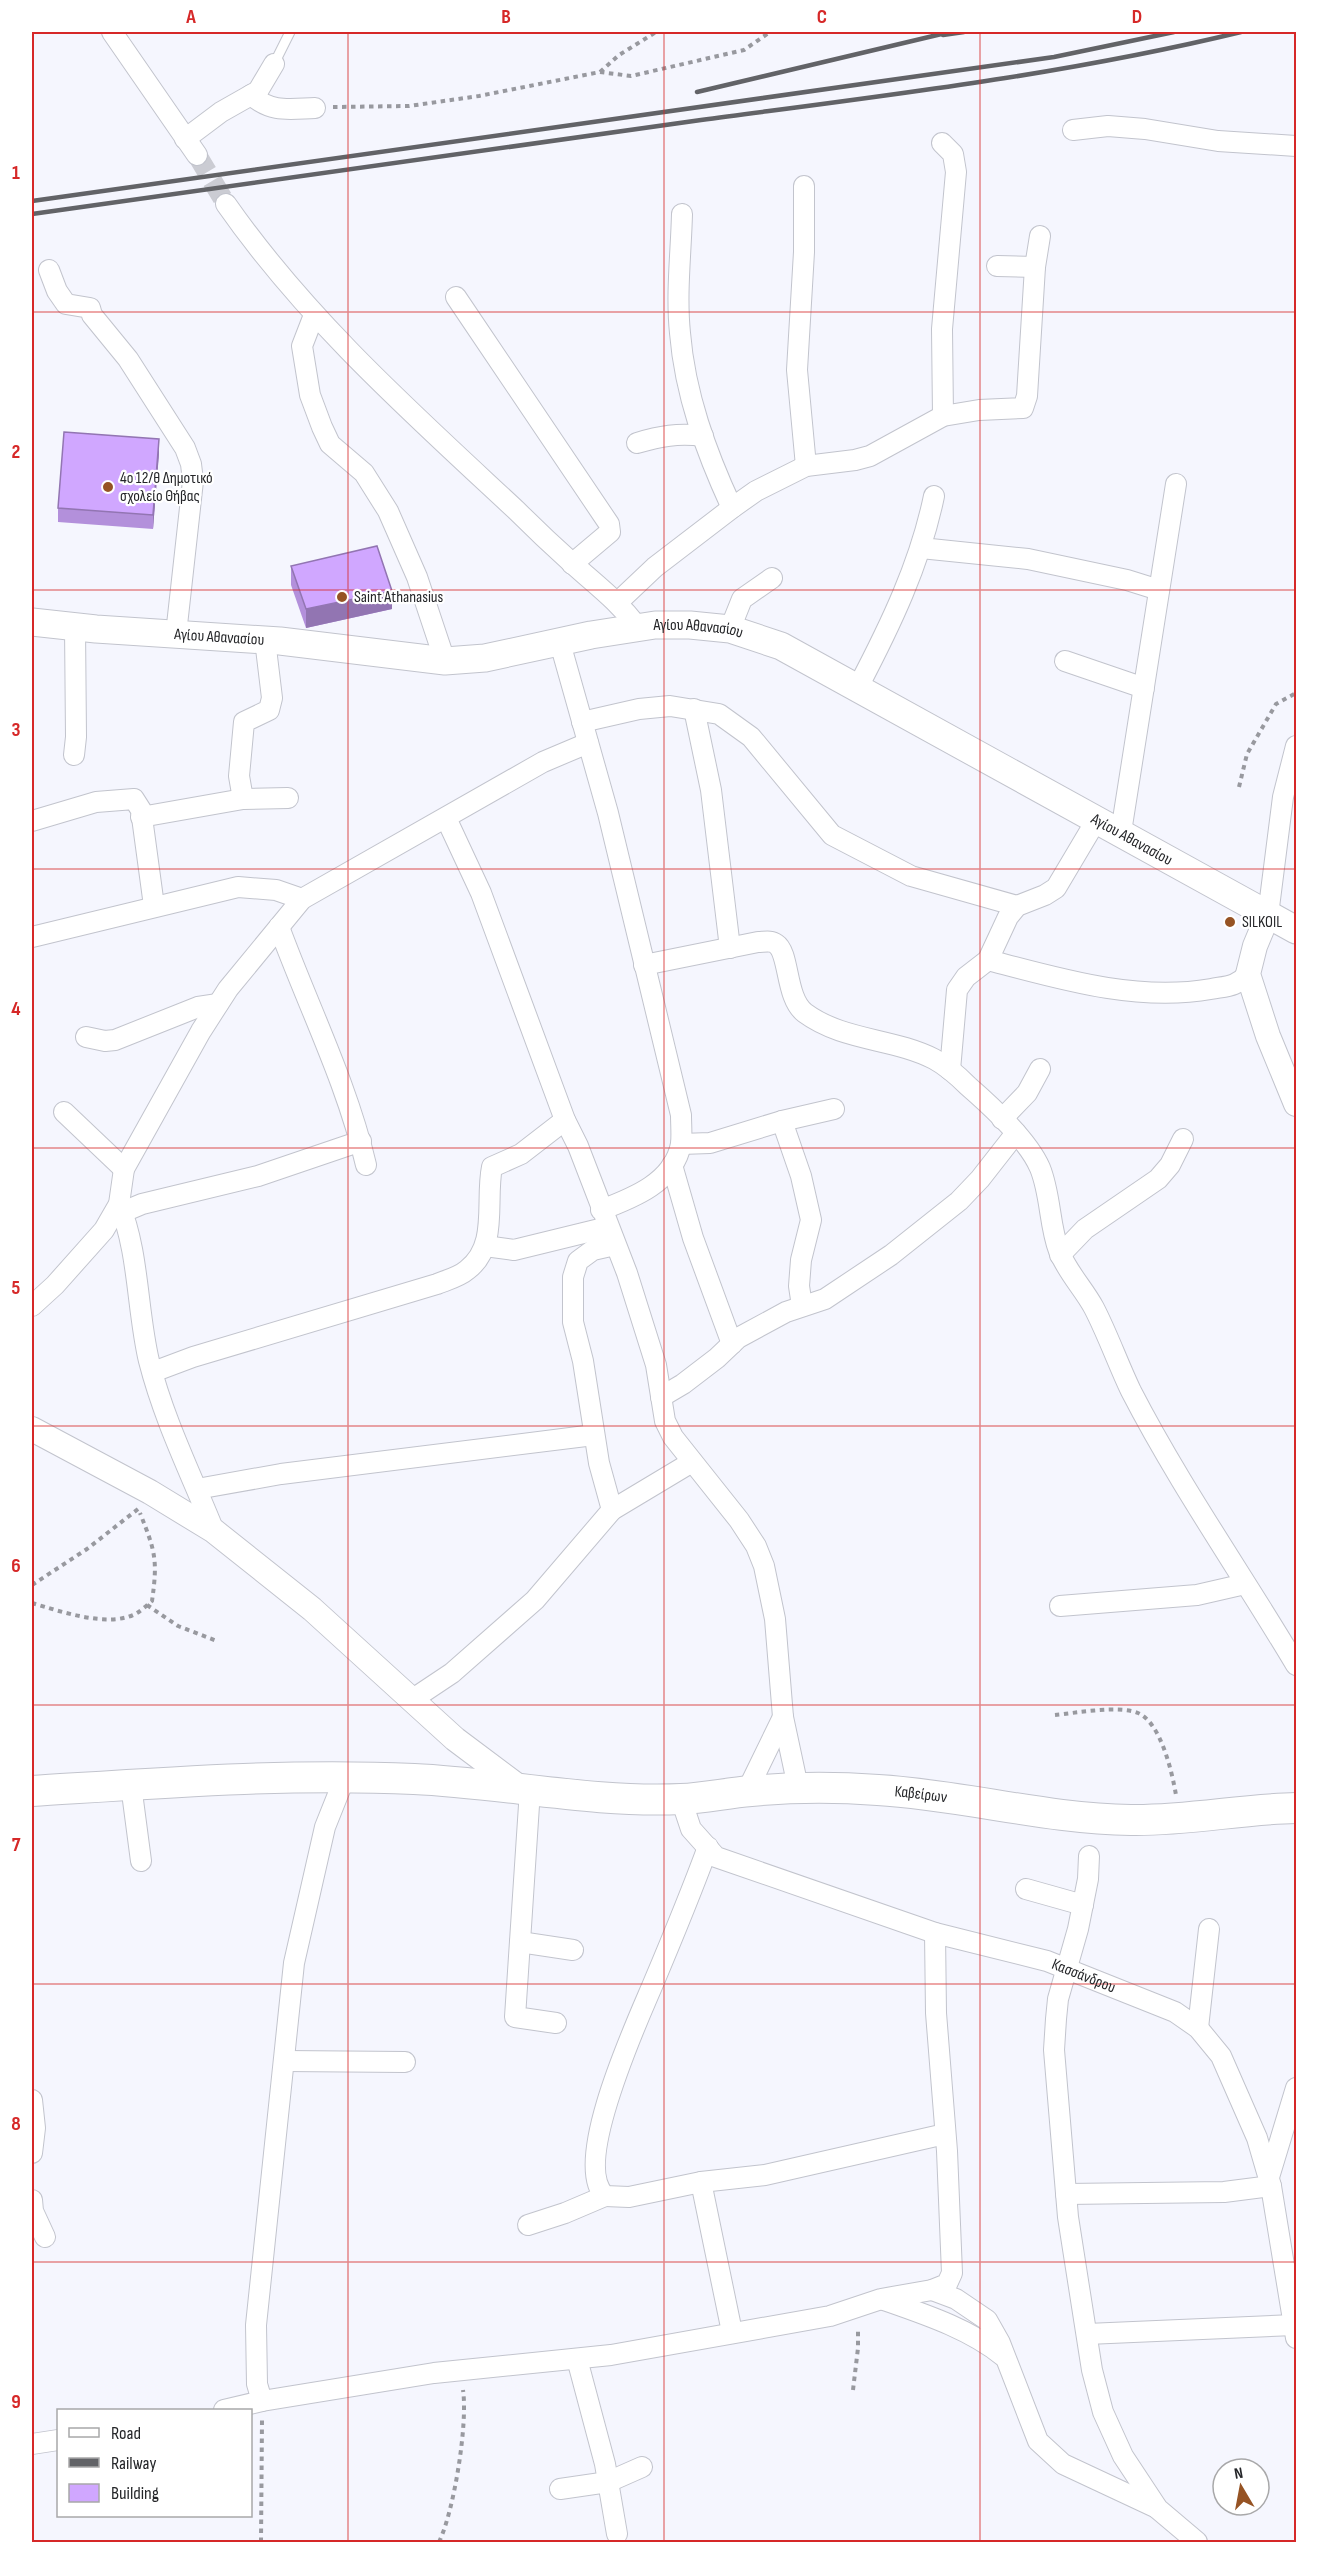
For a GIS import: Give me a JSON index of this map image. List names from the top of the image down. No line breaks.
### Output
{"streets":{"main road":["Αγίου Αθανασίου","Καβείρων"],"street":["Κασσάνδρου"]},"crossings":[["Καβείρων","Κασσάνδρου"]],"places":["4ο 12/θ Δημοτικό σχολείο Θήβας","Saint Athanasius","SILKOIL"],"legend":["Road","Railway","Building"],"north":"top","grid":{"columns":["A","B","C","D"],"rows":["1","2","3","4","5","6","7","8","9"]}}
